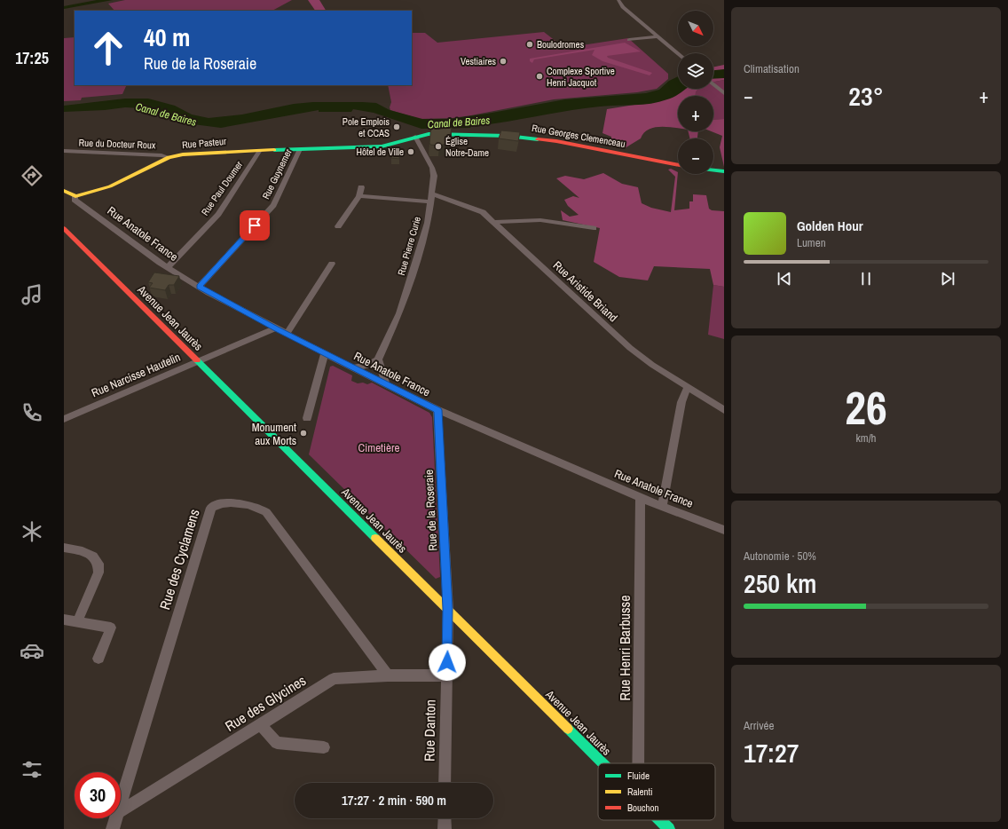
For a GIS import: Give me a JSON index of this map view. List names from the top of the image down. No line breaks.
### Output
{"streets":{"main road":["Rue Georges Clemenceau","Rue Pasteur","Avenue Jean Jaurès"],"street":["Rue du Docteur Roux","Rue Guynemer","Rue Paul Doumer","Rue Anatole France","Rue Pierre Curie","Rue Aristide Briand","Rue Narcisse Hautelin","Rue de la Roseraie","Rue des Cyclamens","Rue Henri Barbusse","Rue des Glycines","Rue Danton"]},"crossings":[["Rue Georges Clemenceau","Rue Pasteur"],["Rue Georges Clemenceau","Rue Pierre Curie"],["Rue Pasteur","Rue du Docteur Roux"],["Rue Pasteur","Rue Guynemer"],["Rue Pasteur","Rue Paul Doumer"],["Rue Pasteur","Rue Anatole France"],["Rue Pasteur","Rue Pierre Curie"],["Rue Guynemer","Rue Anatole France"],["Rue Paul Doumer","Rue Anatole France"],["Rue Anatole France","Rue Narcisse Hautelin"],["Rue Anatole France","Rue de la Roseraie"],["Rue Anatole France","Rue Henri Barbusse"],["Rue Pierre Curie","Rue Aristide Briand"],["Avenue Jean Jaurès","Rue Narcisse Hautelin"],["Avenue Jean Jaurès","Rue de la Roseraie"],["Avenue Jean Jaurès","Rue Danton"],["Rue de la Roseraie","Rue Danton"],["Rue des Cyclamens","Rue des Glycines"],["Rue des Glycines","Rue Danton"]],"water":["Canal de Baires"],"parks":["Cimetière"],"places":["Boulodromes","Vestiaires","Complexe Sportive Henri Jacquot","Pole Emplois et CCAS","Église Notre-Dame","Hôtel de Ville","Monument aux Morts"],"legend":["Fluide","Ralenti","Bouchon"],"north":"bottom right","page":{"tabs":"17:25","tile":["Climatisation",["26","km/h"],["Autonomie · 50%","250 km"],["Arrivée","17:27"]],"map_buttons":["+","−"],"turn":["40 m","Rue de la Roseraie"],"heat":["−","23°","+"],"song":["Golden Hour","Lumen"],"limit":"30","trip":"17:27 · 2 min · 590 m"}}
